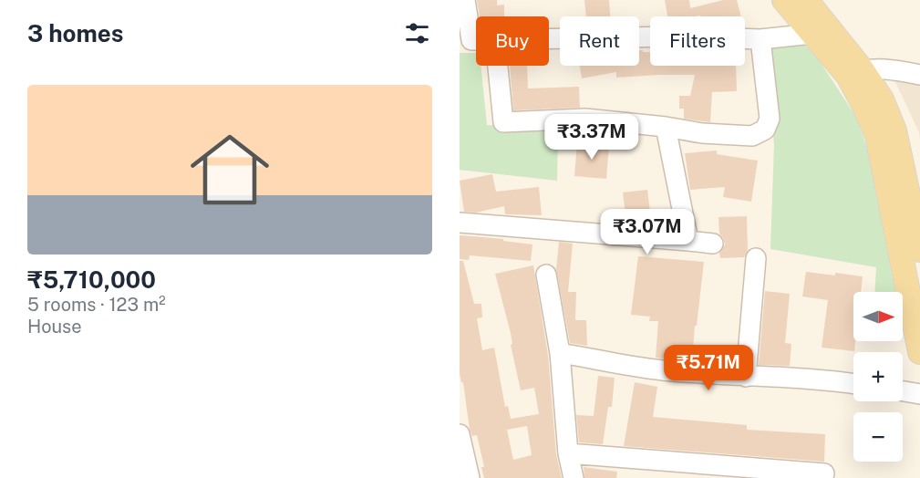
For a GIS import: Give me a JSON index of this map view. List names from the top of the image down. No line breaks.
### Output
{"north":"right","page":{"heading":"3 homes","chip":["Buy","Rent","Filters"],"list":[{"name":"₹5,710,000","note":"5 rooms · 123 m² · House"}],"price":["₹3.37M","₹3.07M","₹5.71M"],"map_buttons":["+","−"]}}
